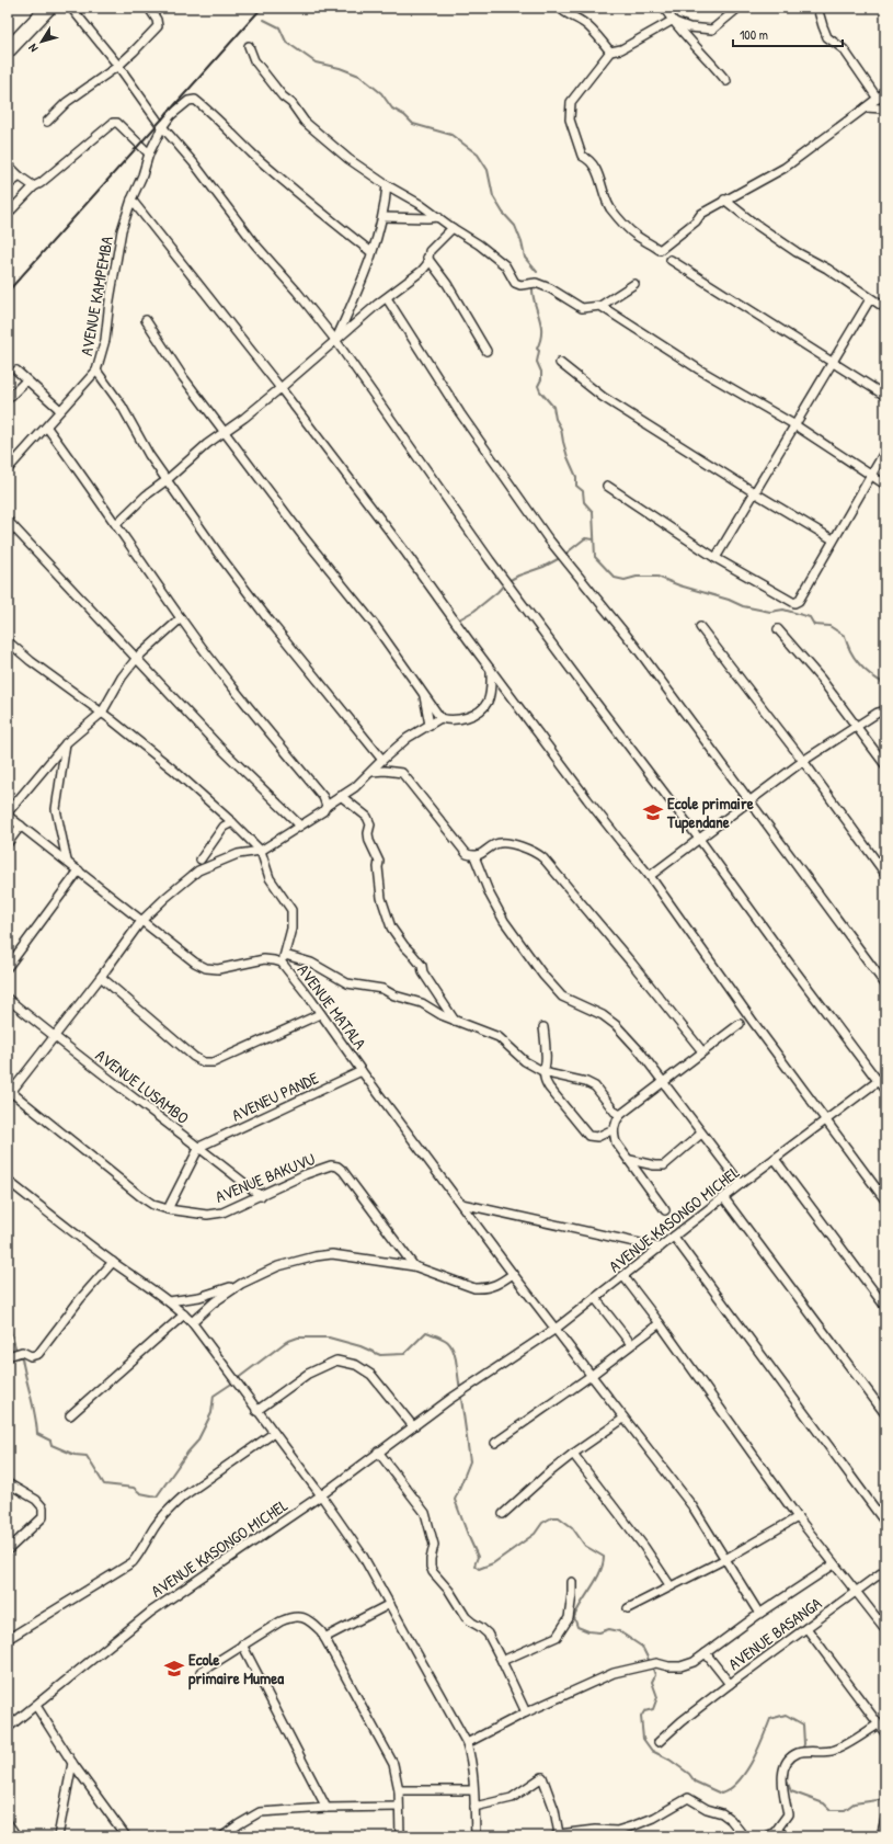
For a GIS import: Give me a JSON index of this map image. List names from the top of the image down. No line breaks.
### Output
{"streets":{"street":["AVENUE KAMPEMBA","AVENUE MATALA","AVENUE LUSAMBO","AVENEU PANDE","AVENUE BAKUVU","AVENUE KASONGO MICHEL","AVENUE BASANGA"]},"crossings":[["AVENUE MATALA","AVENEU PANDE"],["AVENUE MATALA","AVENUE KASONGO MICHEL"],["AVENUE LUSAMBO","AVENEU PANDE"],["AVENUE LUSAMBO","AVENUE BAKUVU"]],"places":{"school or university":["Ecole primaire Tupendane","Ecole primaire Mumea"]},"scale_bar":"100 m","north":"bottom left"}
